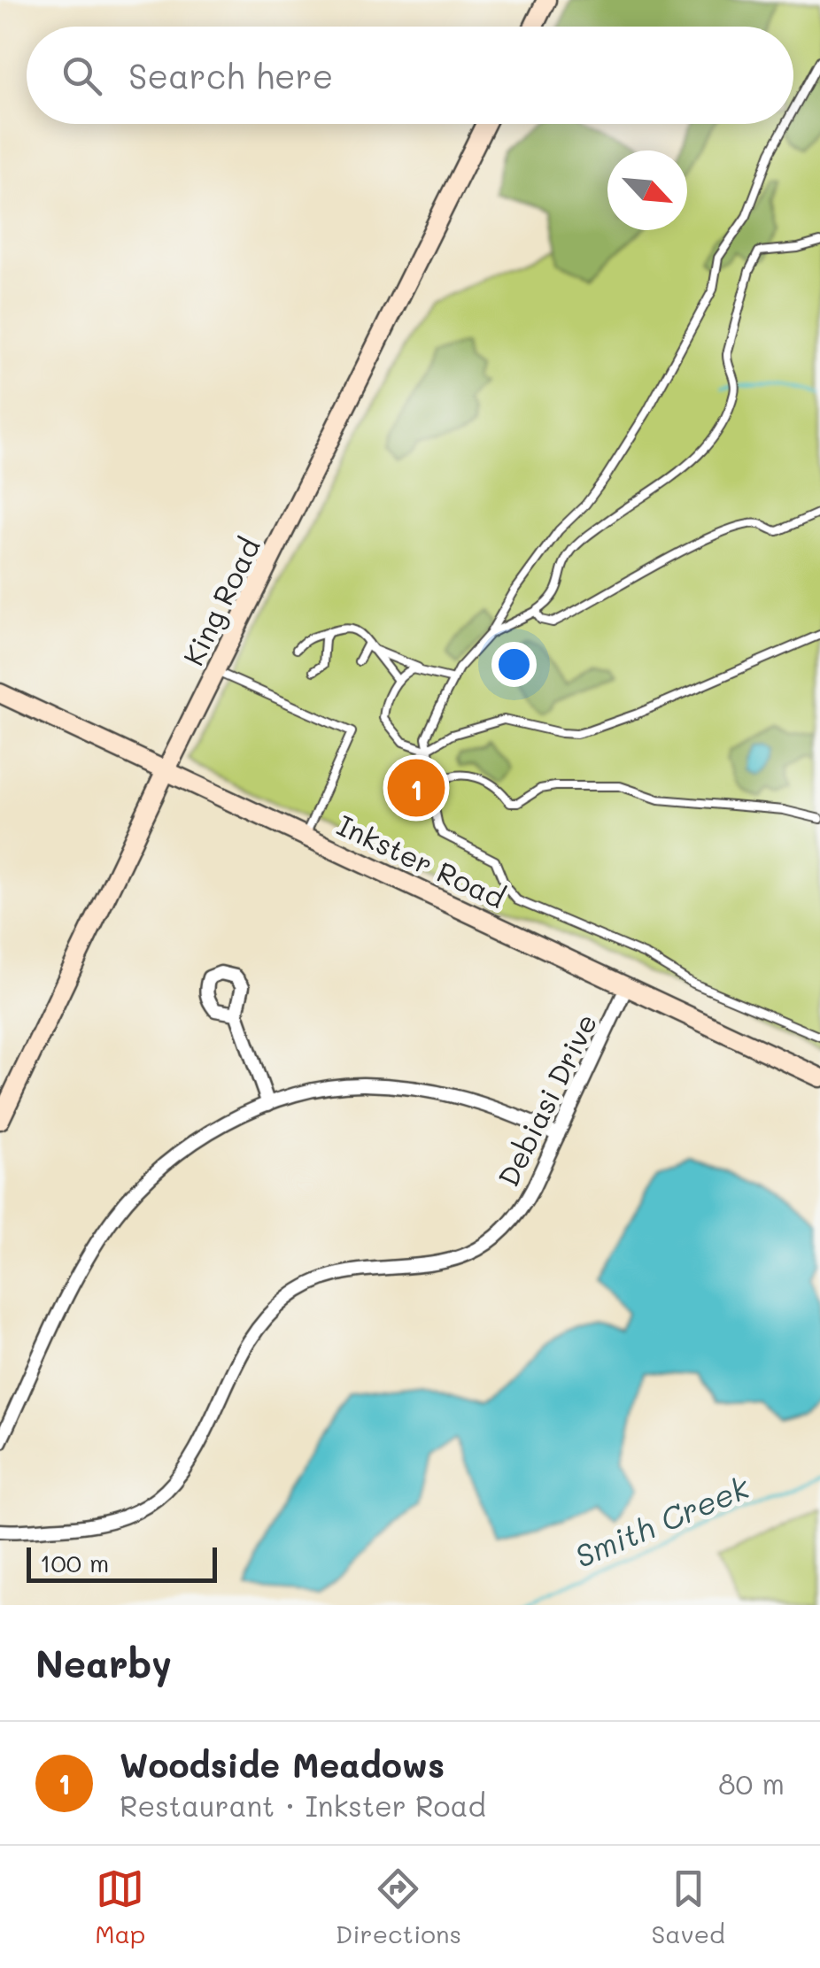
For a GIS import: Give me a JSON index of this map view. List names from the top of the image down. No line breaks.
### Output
{"streets":{"street":["King Road","Inkster Road","Debiasi Drive"]},"crossings":[["King Road","Inkster Road"],["Inkster Road","Debiasi Drive"]],"water":["Smith Creek"],"scale_bar":"100 m","north":"bottom right","page":{"search":"Search here","pins":"1","scale":"100 m","heading":"Nearby","list":[{"mark":"1","name":"Woodside Meadows","note":"Restaurant · Inkster Road","value":"80 m"}],"nav":["Map","Directions","Saved"]}}
